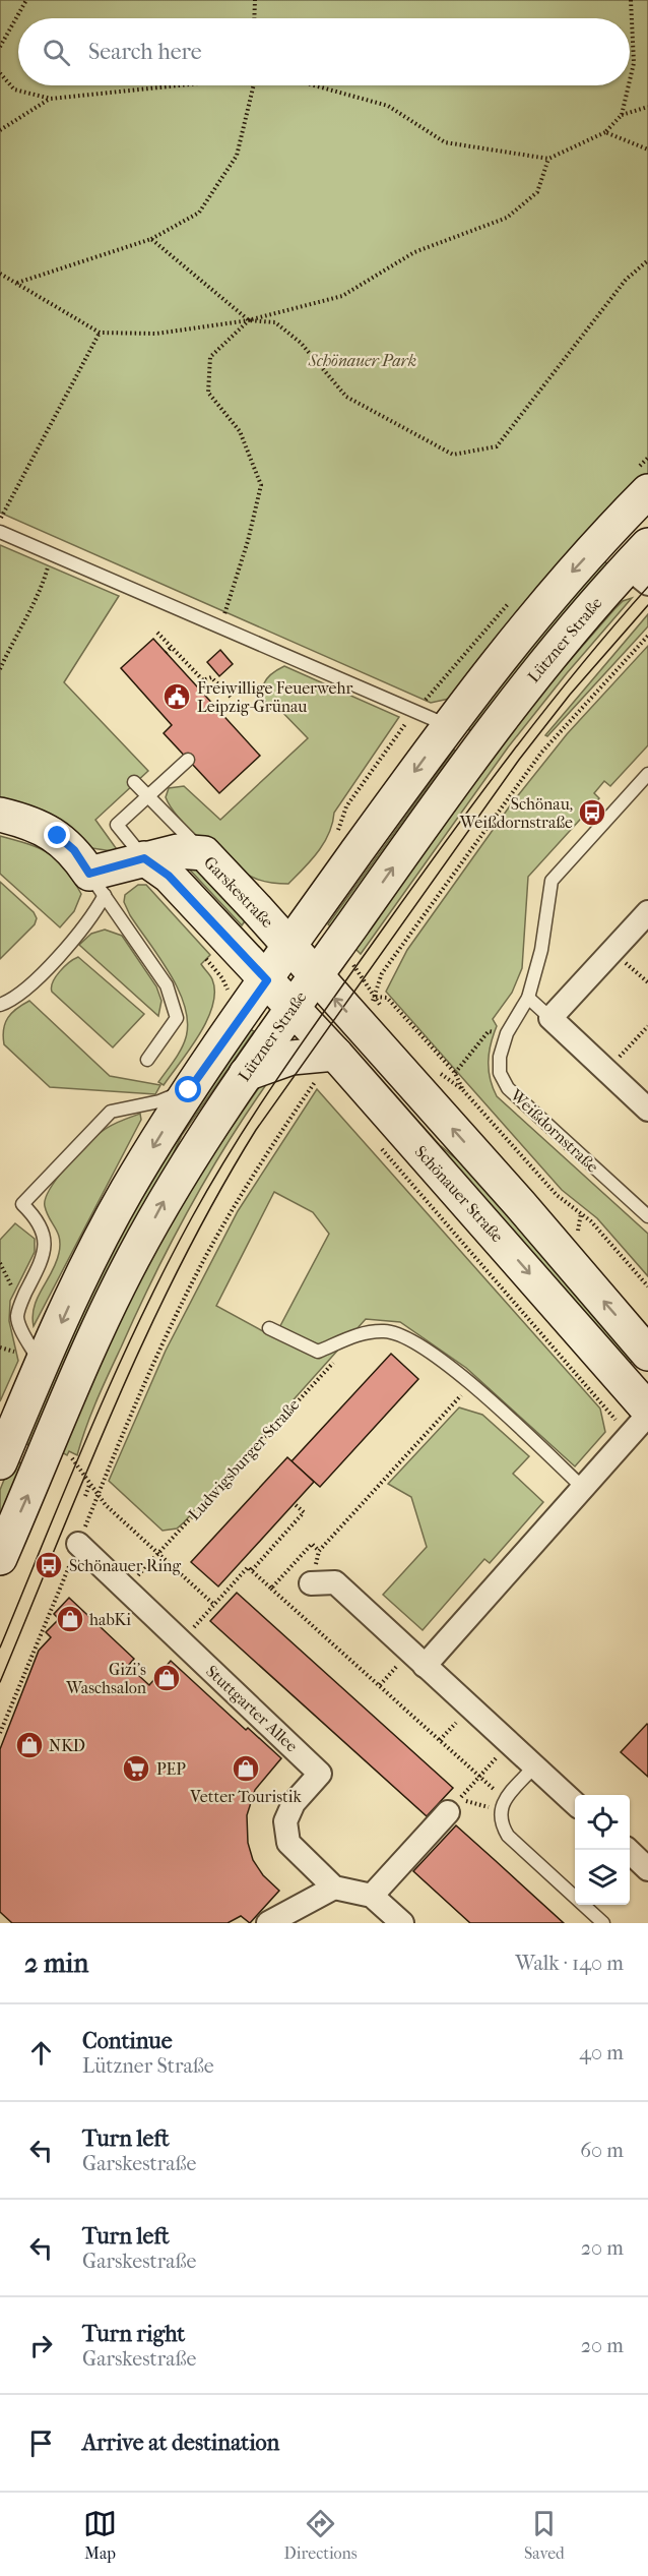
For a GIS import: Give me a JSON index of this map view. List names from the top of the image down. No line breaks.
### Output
{"streets":{"main road":["Lützner Straße","Garskestraße","Schönauer Straße"],"street":["Stuttgarter Allee"],"lane":["Weißdornstraße"],"path":["Ludwigsburger Straße"]},"crossings":[["Lützner Straße","Schönauer Straße"],["Ludwigsburger Straße","Stuttgarter Allee"]],"parks":["Schönauer Park"],"places":{"public building":["Freiwillige Feuerwehr Leipzig-Grünau"],"bus stop":["Schönau, Weißdornstraße","Schönauer Ring"],"shop":["habKi","Gizi's Waschsalon","NKD","Vetter Touristik"],"supermarket":["PEP"]},"page":{"search":"Search here","heading":["2 min","Walk · 140 m"],"list":[["Continue","Lützner Straße","40 m"],["Turn left","Garskestraße","60 m"],["Turn left","Garskestraße","20 m"],["Turn right","Garskestraße","20 m"],"Arrive at destination"],"nav":["Map","Directions","Saved"]}}
